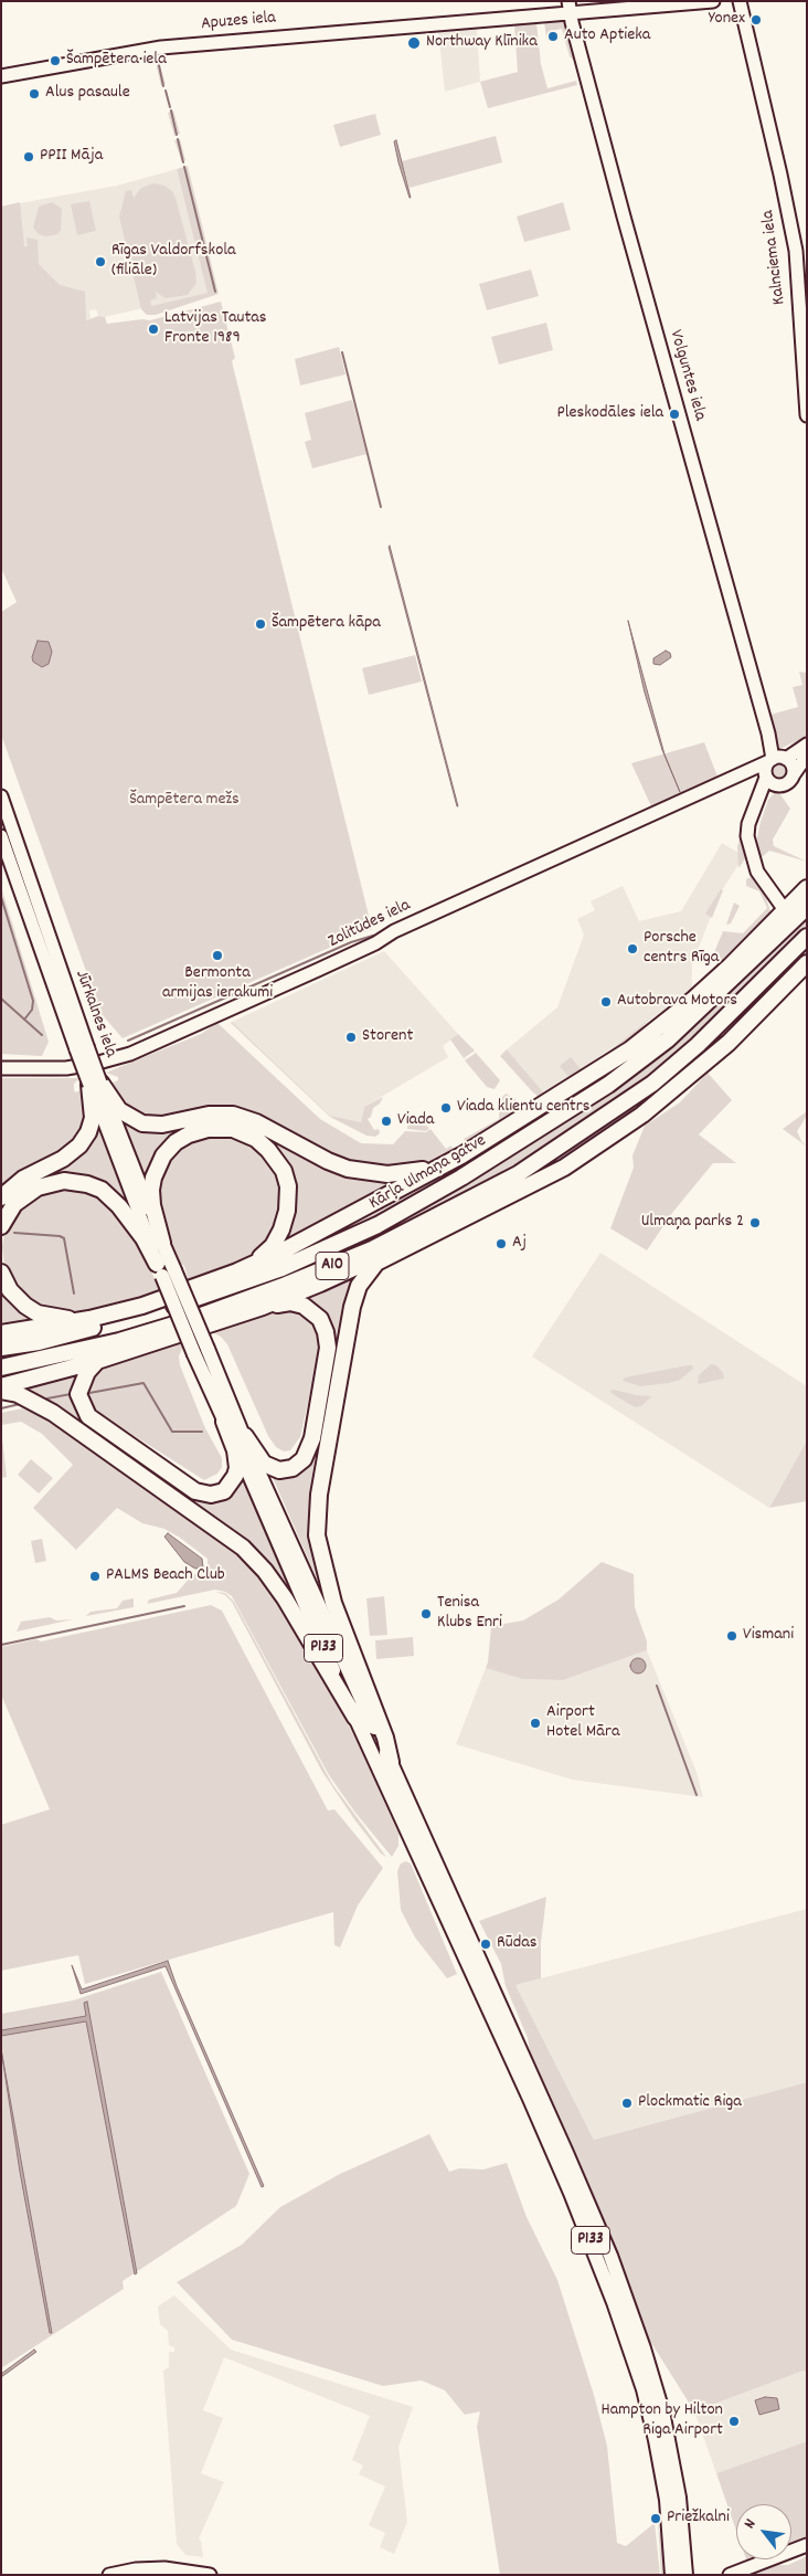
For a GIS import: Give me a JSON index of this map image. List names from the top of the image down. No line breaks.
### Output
{"streets":{"highway":["Kārļa Ulmaņa gatve","A10"],"main road":["P133"],"street":["Apuzes iela","Kalnciema iela","Volguntes iela","Zolitūdes iela","Jūrkalnes iela"]},"crossings":[["Apuzes iela","Volguntes iela"],["Volguntes iela","Zolitūdes iela"],["Jūrkalnes iela","P133"]],"parks":["Šampētera mežs"],"places":["Yonex","Auto Aptieka","Northway Klīnika","Šampētera iela","Alus pasaule","PPII Māja","Rīgas Valdorfskola (filiāle)","Latvijas Tautas Fronte 1989","Pleskodāles iela","Šampētera kāpa","Porsche centrs Rīga","Bermonta armijas ierakumi","Autobrava Motors","Storent","Viada klientu centrs","Viada","Ulmaņa parks 2","Aj","PALMS Beach Club","Tenisa Klubs Enri","Vismani","Airport Hotel Māra","Rūdas","Plockmatic Riga","Hampton by Hilton Riga Airport","Priežkalni"],"north":"top left"}
